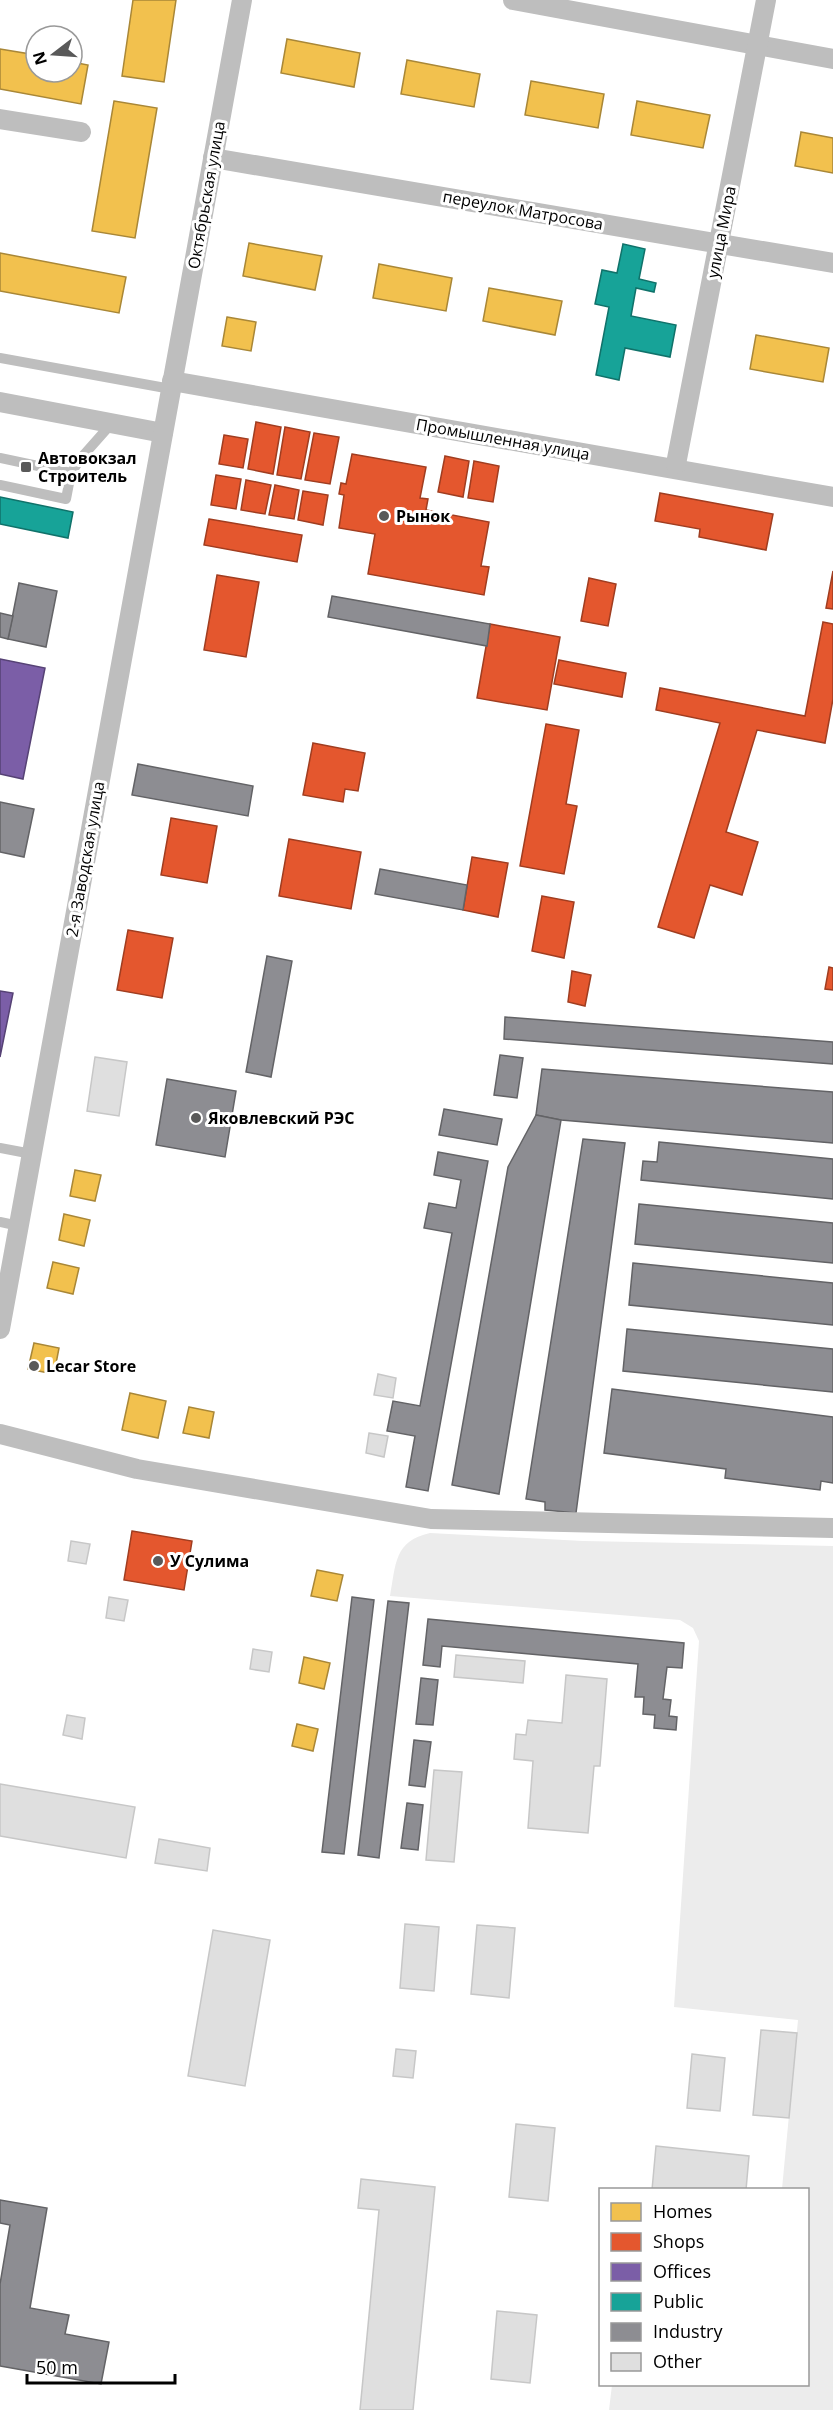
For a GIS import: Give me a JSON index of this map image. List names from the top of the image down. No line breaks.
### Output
{"streets":{"street":["Октябрьская улица","переулок Матросова","улица Мира","Промышленная улица","2-я Заводская улица"]},"crossings":[["Октябрьская улица","переулок Матросова"],["Октябрьская улица","Промышленная улица"],["Октябрьская улица","2-я Заводская улица"],["переулок Матросова","улица Мира"],["Промышленная улица","2-я Заводская улица"]],"places":{"transit":["Автовокзал Строитель"],"other":["Рынок","Яковлевский РЭС","Lecar Store","У Сулима"]},"legend":["Homes","Shops","Offices","Public","Industry","Other"],"scale_bar":"50 m","north":"left"}
